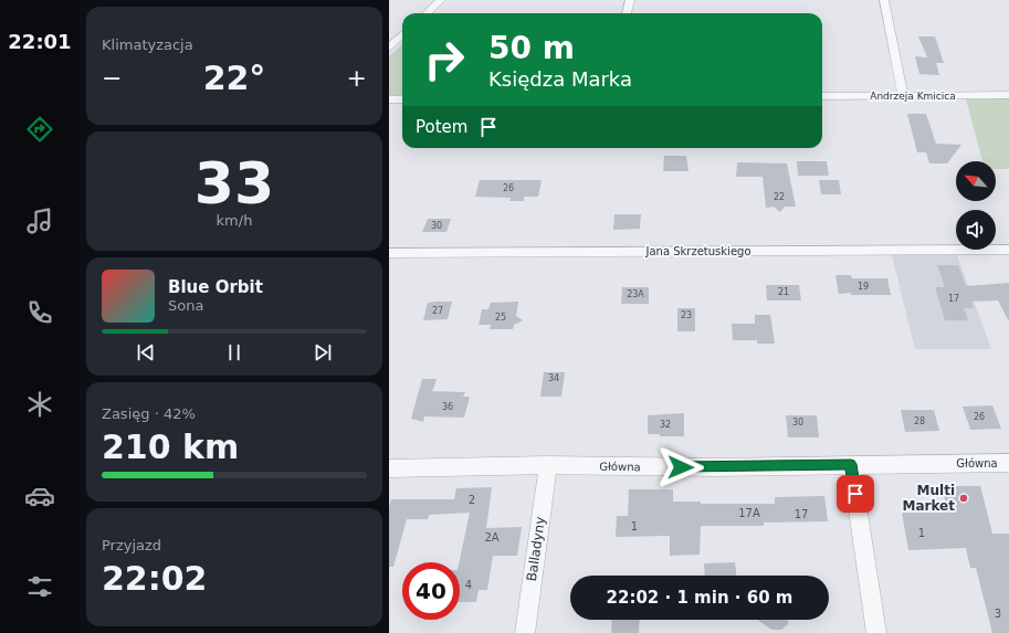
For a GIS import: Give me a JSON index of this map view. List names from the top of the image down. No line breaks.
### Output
{"streets":{"street":["Andrzeja Kmicica","Jana Skrzetuskiego","Główna","Balladyny"]},"crossings":[["Główna","Balladyny"]],"places":["Multi Market"],"house_numbers":["26","22","30","19","21","23A","17","27","23","25","34","36","26","28","30","32","2","17A","17","1","1","2A","4","3"],"north":"top left","page":{"tabs":"22:01","tile":["Klimatyzacja",["33","km/h"],["Zasięg · 42%","210 km"],["Przyjazd","22:02"]],"turn":["50 m","Księdza Marka"],"heat":["−","22°","+"],"then":"Potem","song":["Blue Orbit","Sona"],"limit":"40","trip":"22:02 · 1 min · 60 m"}}
